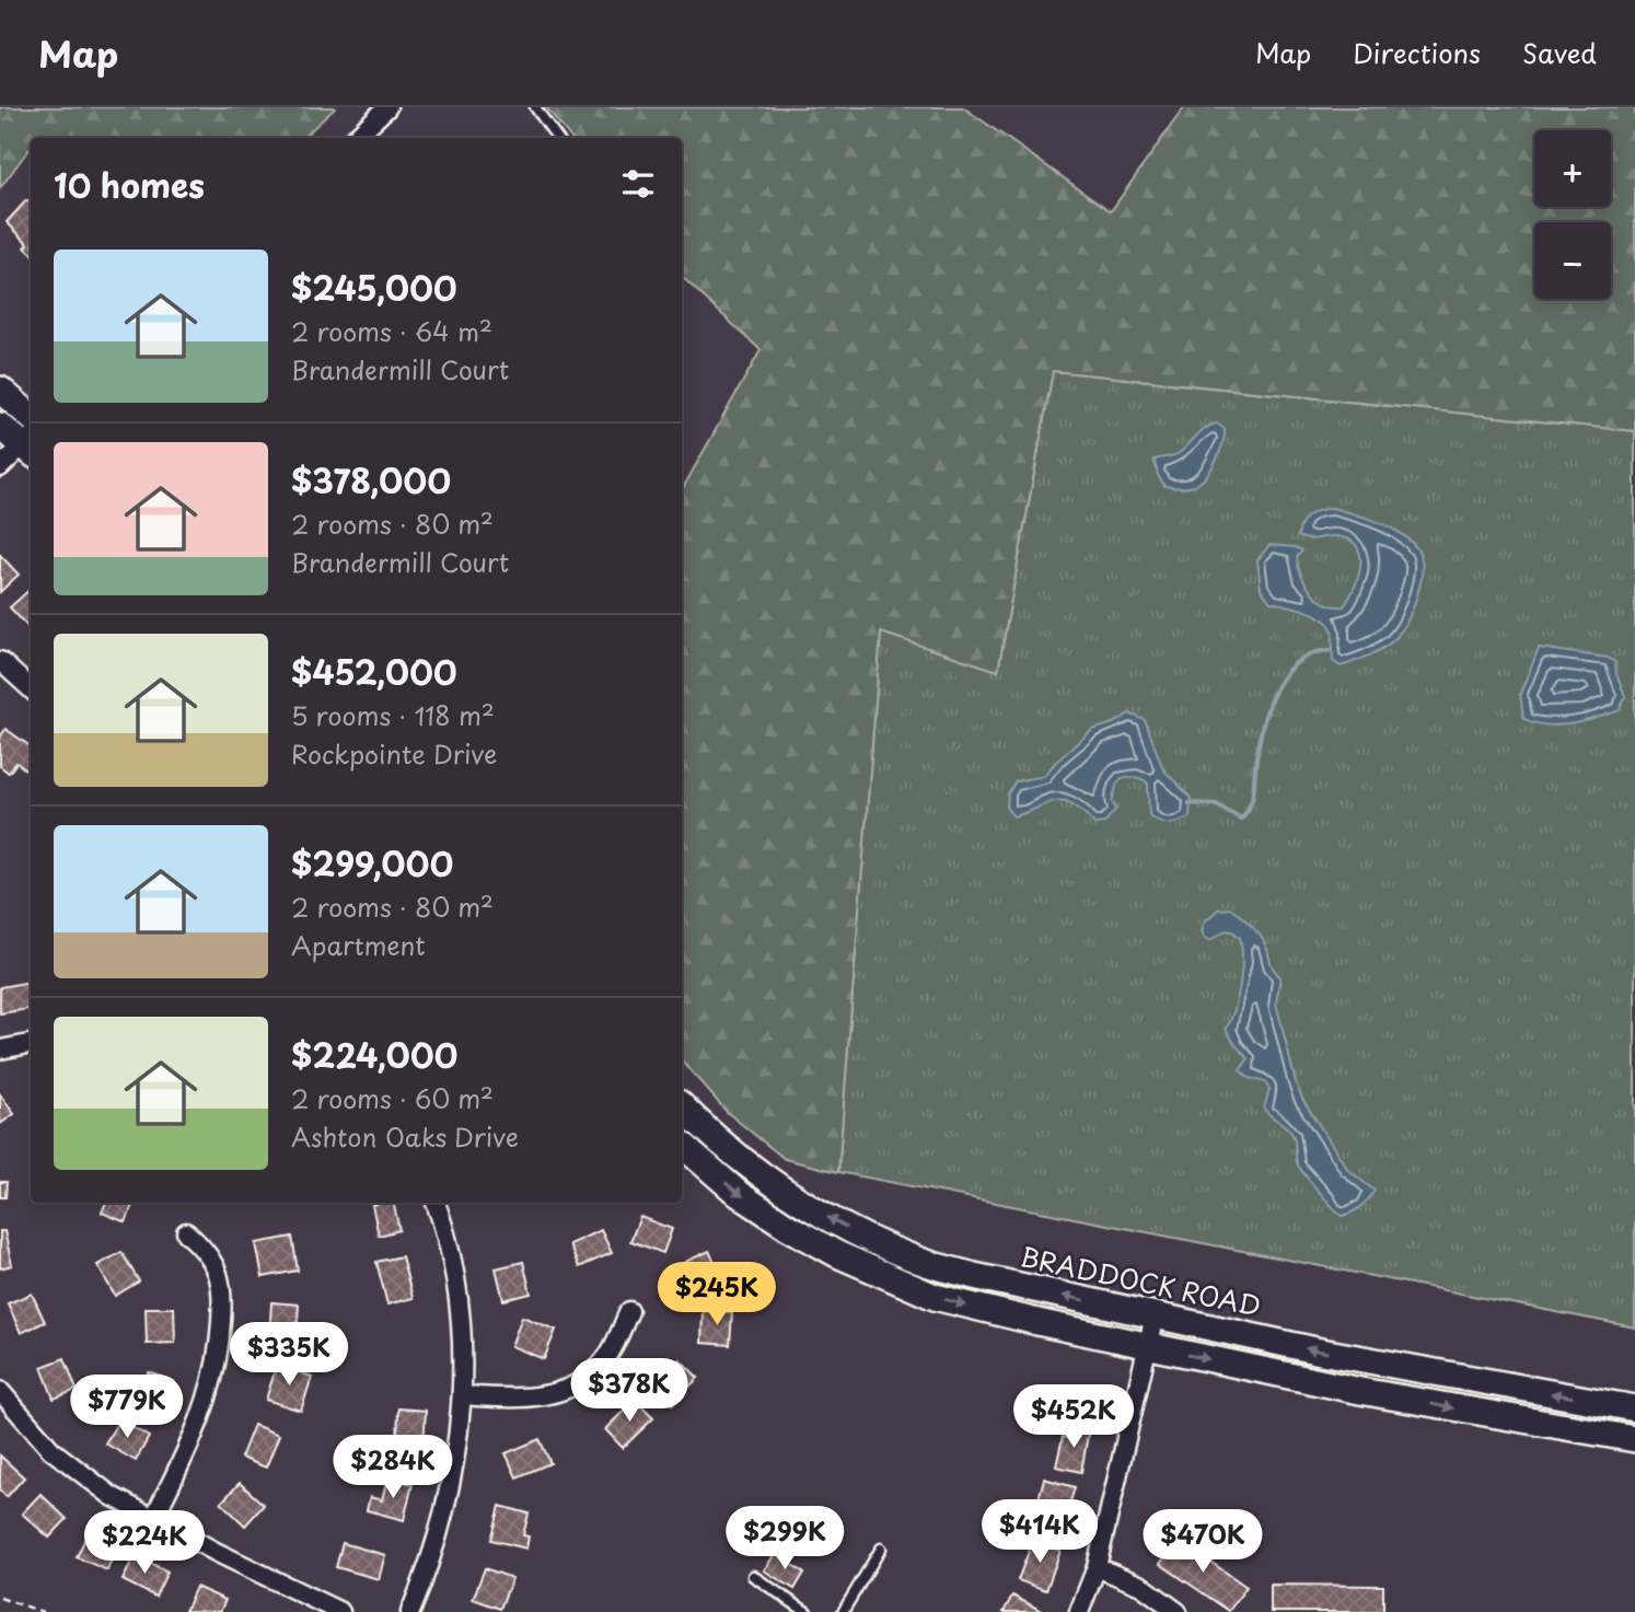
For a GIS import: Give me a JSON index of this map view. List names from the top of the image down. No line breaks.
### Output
{"streets":{"main road":["BRADDOCK ROAD"]},"page":{"header":"Map","nav":["Map","Directions","Saved"],"map_buttons":["+","−"],"heading":"10 homes","list":[{"name":"$245,000","note":"2 rooms · 64 m² · Brandermill Court"},{"name":"$378,000","note":"2 rooms · 80 m² · Brandermill Court"},{"name":"$452,000","note":"5 rooms · 118 m² · Rockpointe Drive"},{"name":"$299,000","note":"2 rooms · 80 m² · Apartment"},{"name":"$224,000","note":"2 rooms · 60 m² · Ashton Oaks Drive"}],"price":["$245K","$335K","$378K","$779K","$452K","$284K","$414K","$299K","$470K","$224K"]}}
